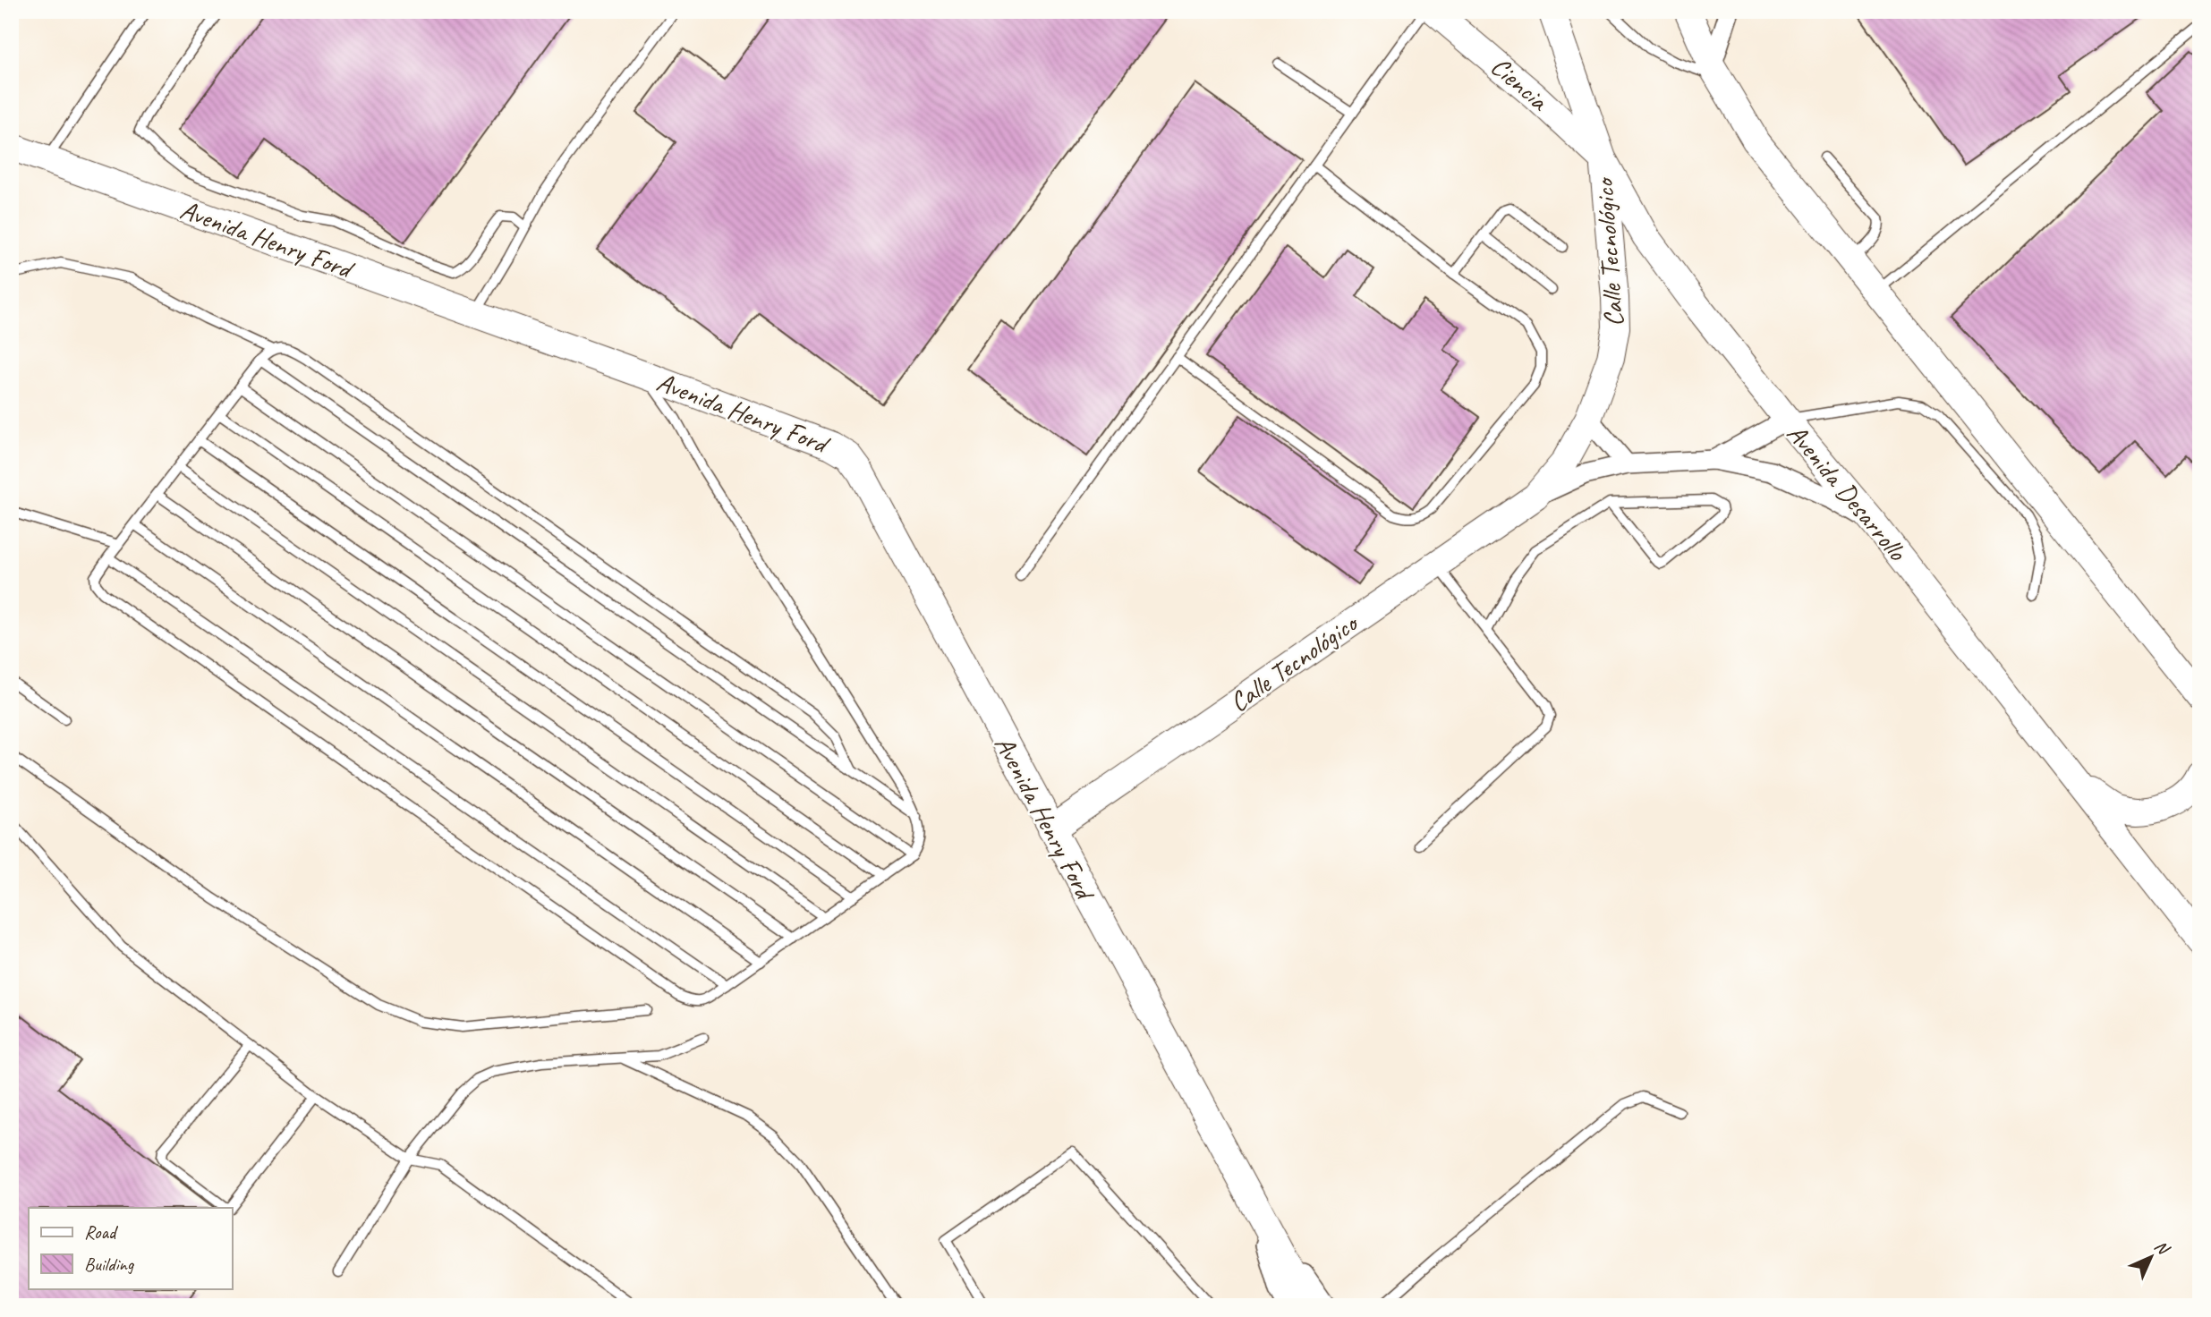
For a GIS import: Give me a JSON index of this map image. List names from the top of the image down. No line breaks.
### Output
{"streets":{"street":["Ciencia","Avenida Henry Ford","Calle Tecnológico","Avenida Desarrollo"]},"crossings":[["Ciencia","Calle Tecnológico"],["Ciencia","Avenida Desarrollo"],["Avenida Henry Ford","Calle Tecnológico"],["Calle Tecnológico","Avenida Desarrollo"]],"legend":["Road","Building"],"north":"top right"}
